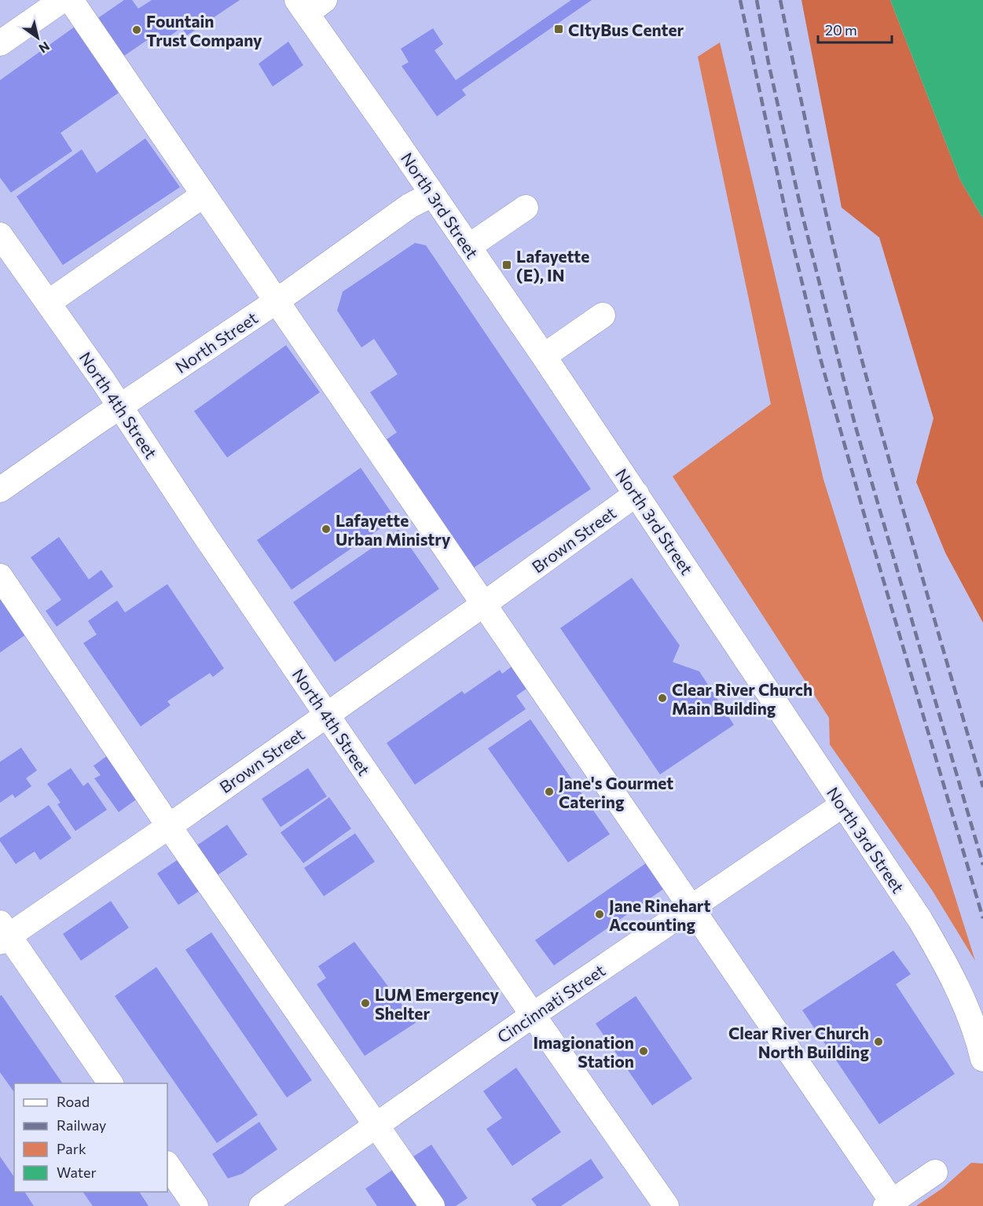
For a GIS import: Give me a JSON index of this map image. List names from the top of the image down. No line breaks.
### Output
{"streets":{"street":["North 3rd Street","North Street","North 4th Street","Brown Street","Cincinnati Street"]},"crossings":[["North 3rd Street","North Street"],["North 3rd Street","Brown Street"],["North 3rd Street","Cincinnati Street"],["North Street","North 4th Street"],["North 4th Street","Brown Street"],["North 4th Street","Cincinnati Street"]],"places":{"transit":["CItyBus Center","Lafayette (E), IN"],"other":["Fountain Trust Company","Lafayette Urban Ministry","Clear River Church Main Building","Jane's Gourmet Catering","Jane Rinehart Accounting","LUM Emergency Shelter","Clear River Church North Building","Imagionation Station"]},"legend":["Road","Railway","Park","Water"],"scale_bar":"20 m","north":"bottom right"}
